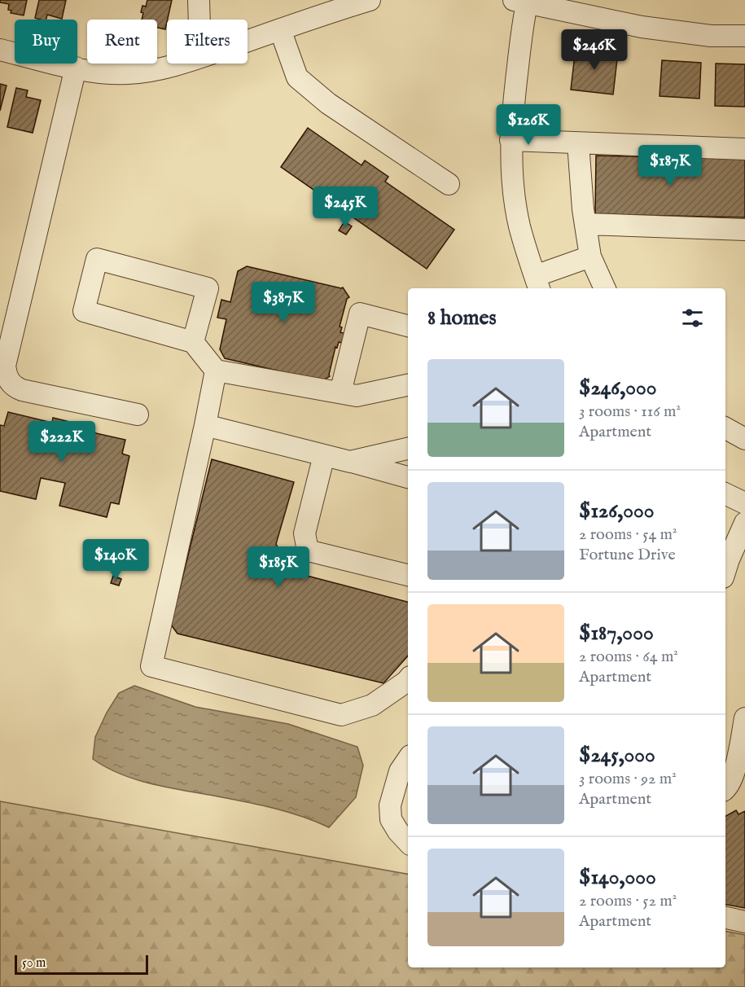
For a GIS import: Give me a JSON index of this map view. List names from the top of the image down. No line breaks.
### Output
{"scale_bar":"50 m","page":{"chip":["Buy","Rent","Filters"],"price":["$246K","$126K","$187K","$245K","$387K","$222K","$140K","$185K"],"heading":"8 homes","list":[{"name":"$246,000","note":"3 rooms · 116 m² · Apartment"},{"name":"$126,000","note":"2 rooms · 54 m² · Fortune Drive"},{"name":"$187,000","note":"2 rooms · 64 m² · Apartment"},{"name":"$245,000","note":"3 rooms · 92 m² · Apartment"},{"name":"$140,000","note":"2 rooms · 52 m² · Apartment"}],"scale":"50 m"}}
